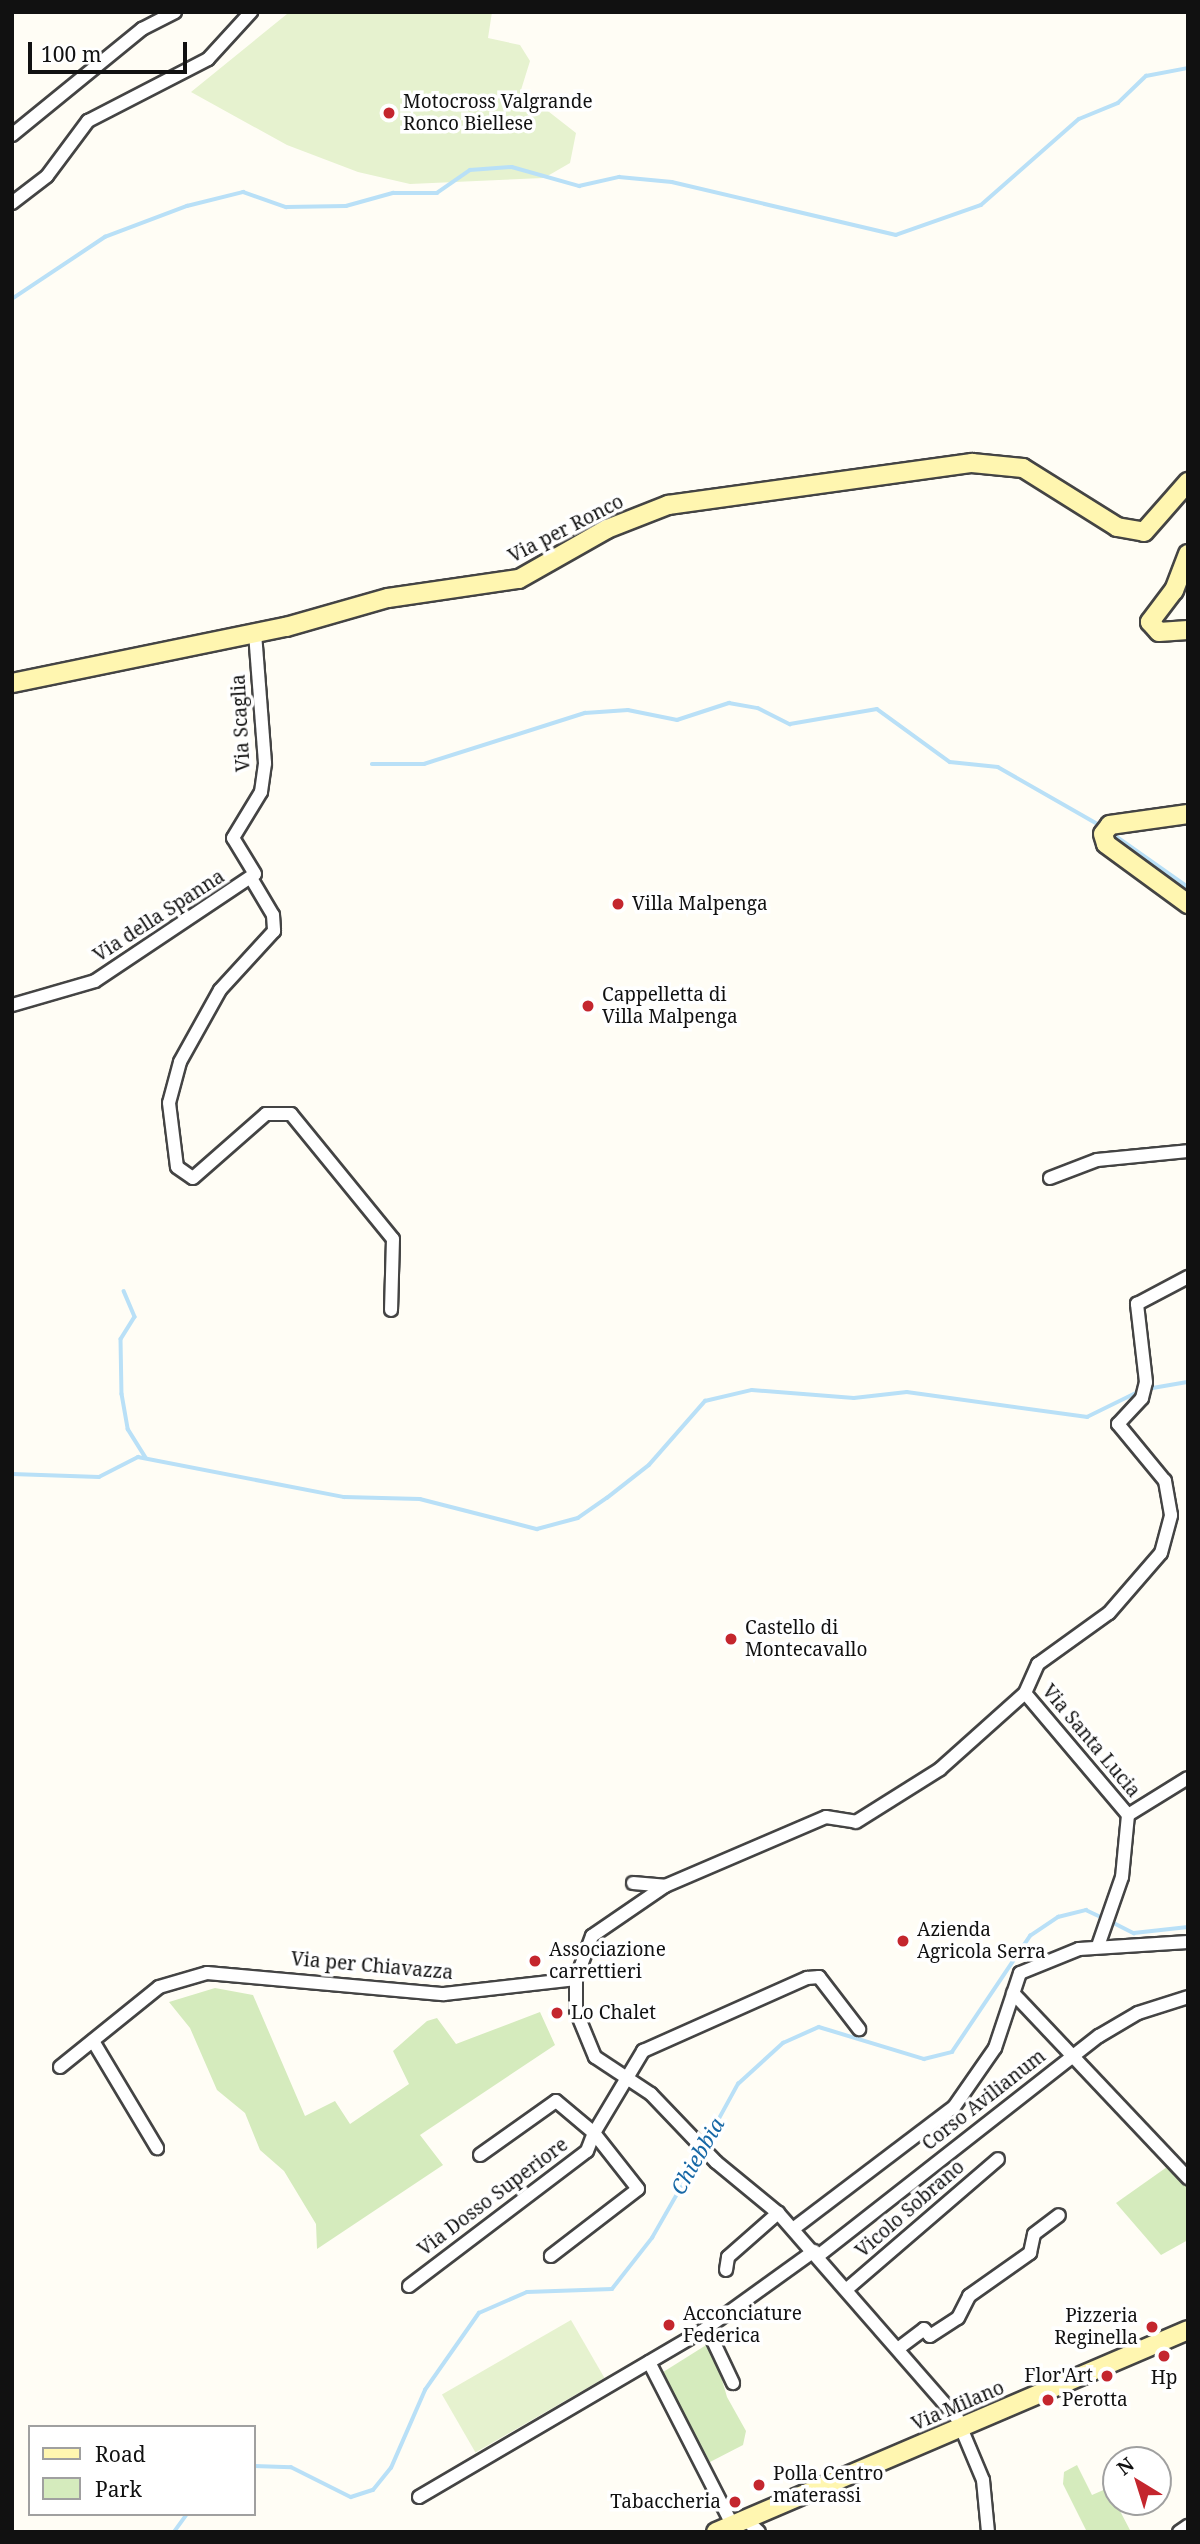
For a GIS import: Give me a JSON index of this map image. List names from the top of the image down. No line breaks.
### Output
{"streets":{"street":["Via per Ronco","Via Scaglia","Via della Spanna","Via Santa Lucia","Via per Chiavazza","Corso Avilianum","Via Dosso Superiore","Vicolo Sobrano","Via Milano"]},"crossings":[["Via per Ronco","Via Scaglia"],["Via Scaglia","Via della Spanna"]],"water":["Chiebbia"],"places":["Motocross Valgrande Ronco Biellese","Villa Malpenga","Cappelletta di Villa Malpenga","Castello di Montecavallo","Azienda Agricola Serra","Associazione carrettieri","Lo Chalet","Acconciature Federica","Pizzeria Reginella","Hp","Flor'Art","Perotta","Polla Centro materassi","Tabaccheria"],"legend":["Road","Park"],"scale_bar":"100 m","north":"top left"}
